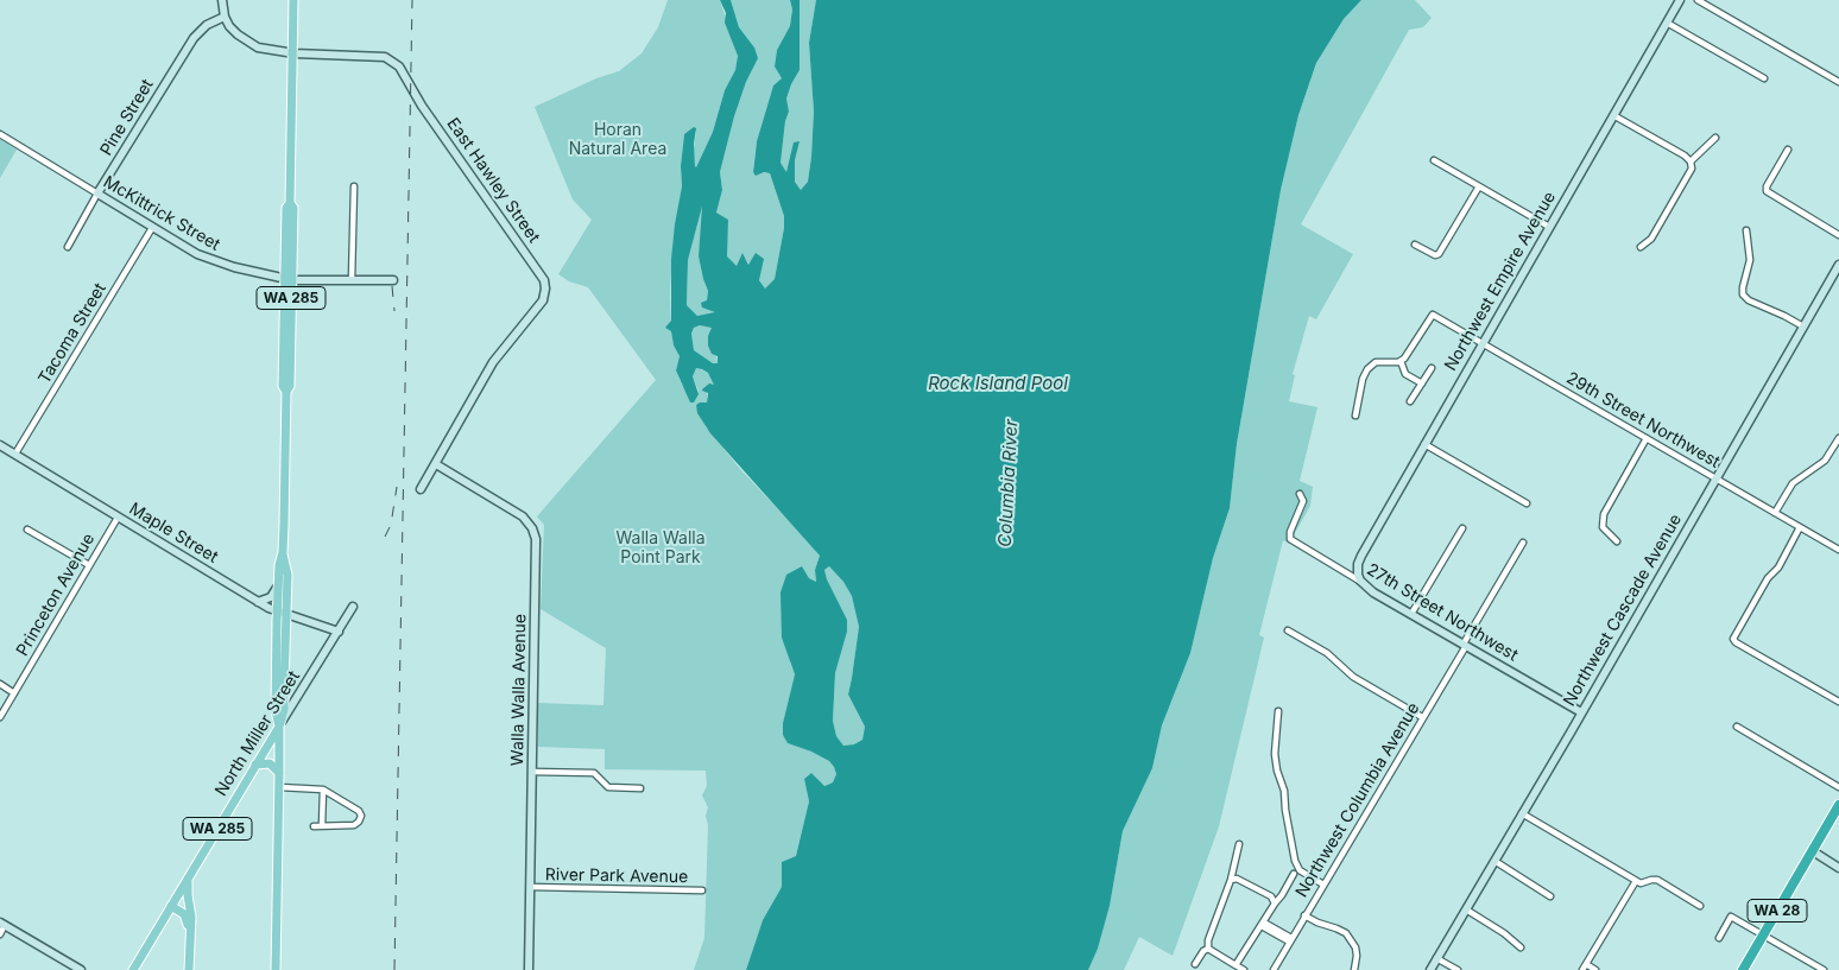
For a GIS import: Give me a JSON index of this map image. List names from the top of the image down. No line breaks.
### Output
{"streets":{"highway":["WA 28"],"main road":["WA 285","North Miller Street"],"street":["Pine Street","East Hawley Street","McKittrick Street","Northwest Empire Avenue","Tacoma Street","29th Street Northwest","Maple Street","Princeton Avenue","Northwest Cascade Avenue","27th Street Northwest","Walla Walla Avenue","Northwest Columbia Avenue","River Park Avenue"]},"crossings":[["Pine Street","East Hawley Street"],["Pine Street","McKittrick Street"],["East Hawley Street","WA 285"],["East Hawley Street","Walla Walla Avenue"],["McKittrick Street","WA 285"],["McKittrick Street","Tacoma Street"],["Northwest Empire Avenue","29th Street Northwest"],["Northwest Empire Avenue","27th Street Northwest"],["WA 285","Maple Street"],["WA 285","North Miller Street"],["Tacoma Street","Maple Street"],["29th Street Northwest","Northwest Cascade Avenue"],["Maple Street","Princeton Avenue"],["Maple Street","North Miller Street"],["Northwest Cascade Avenue","27th Street Northwest"],["27th Street Northwest","Northwest Columbia Avenue"],["Walla Walla Avenue","River Park Avenue"]],"water":["Rock Island Pool","Columbia River"],"parks":["Horan Natural Area","Walla Walla Point Park"]}
